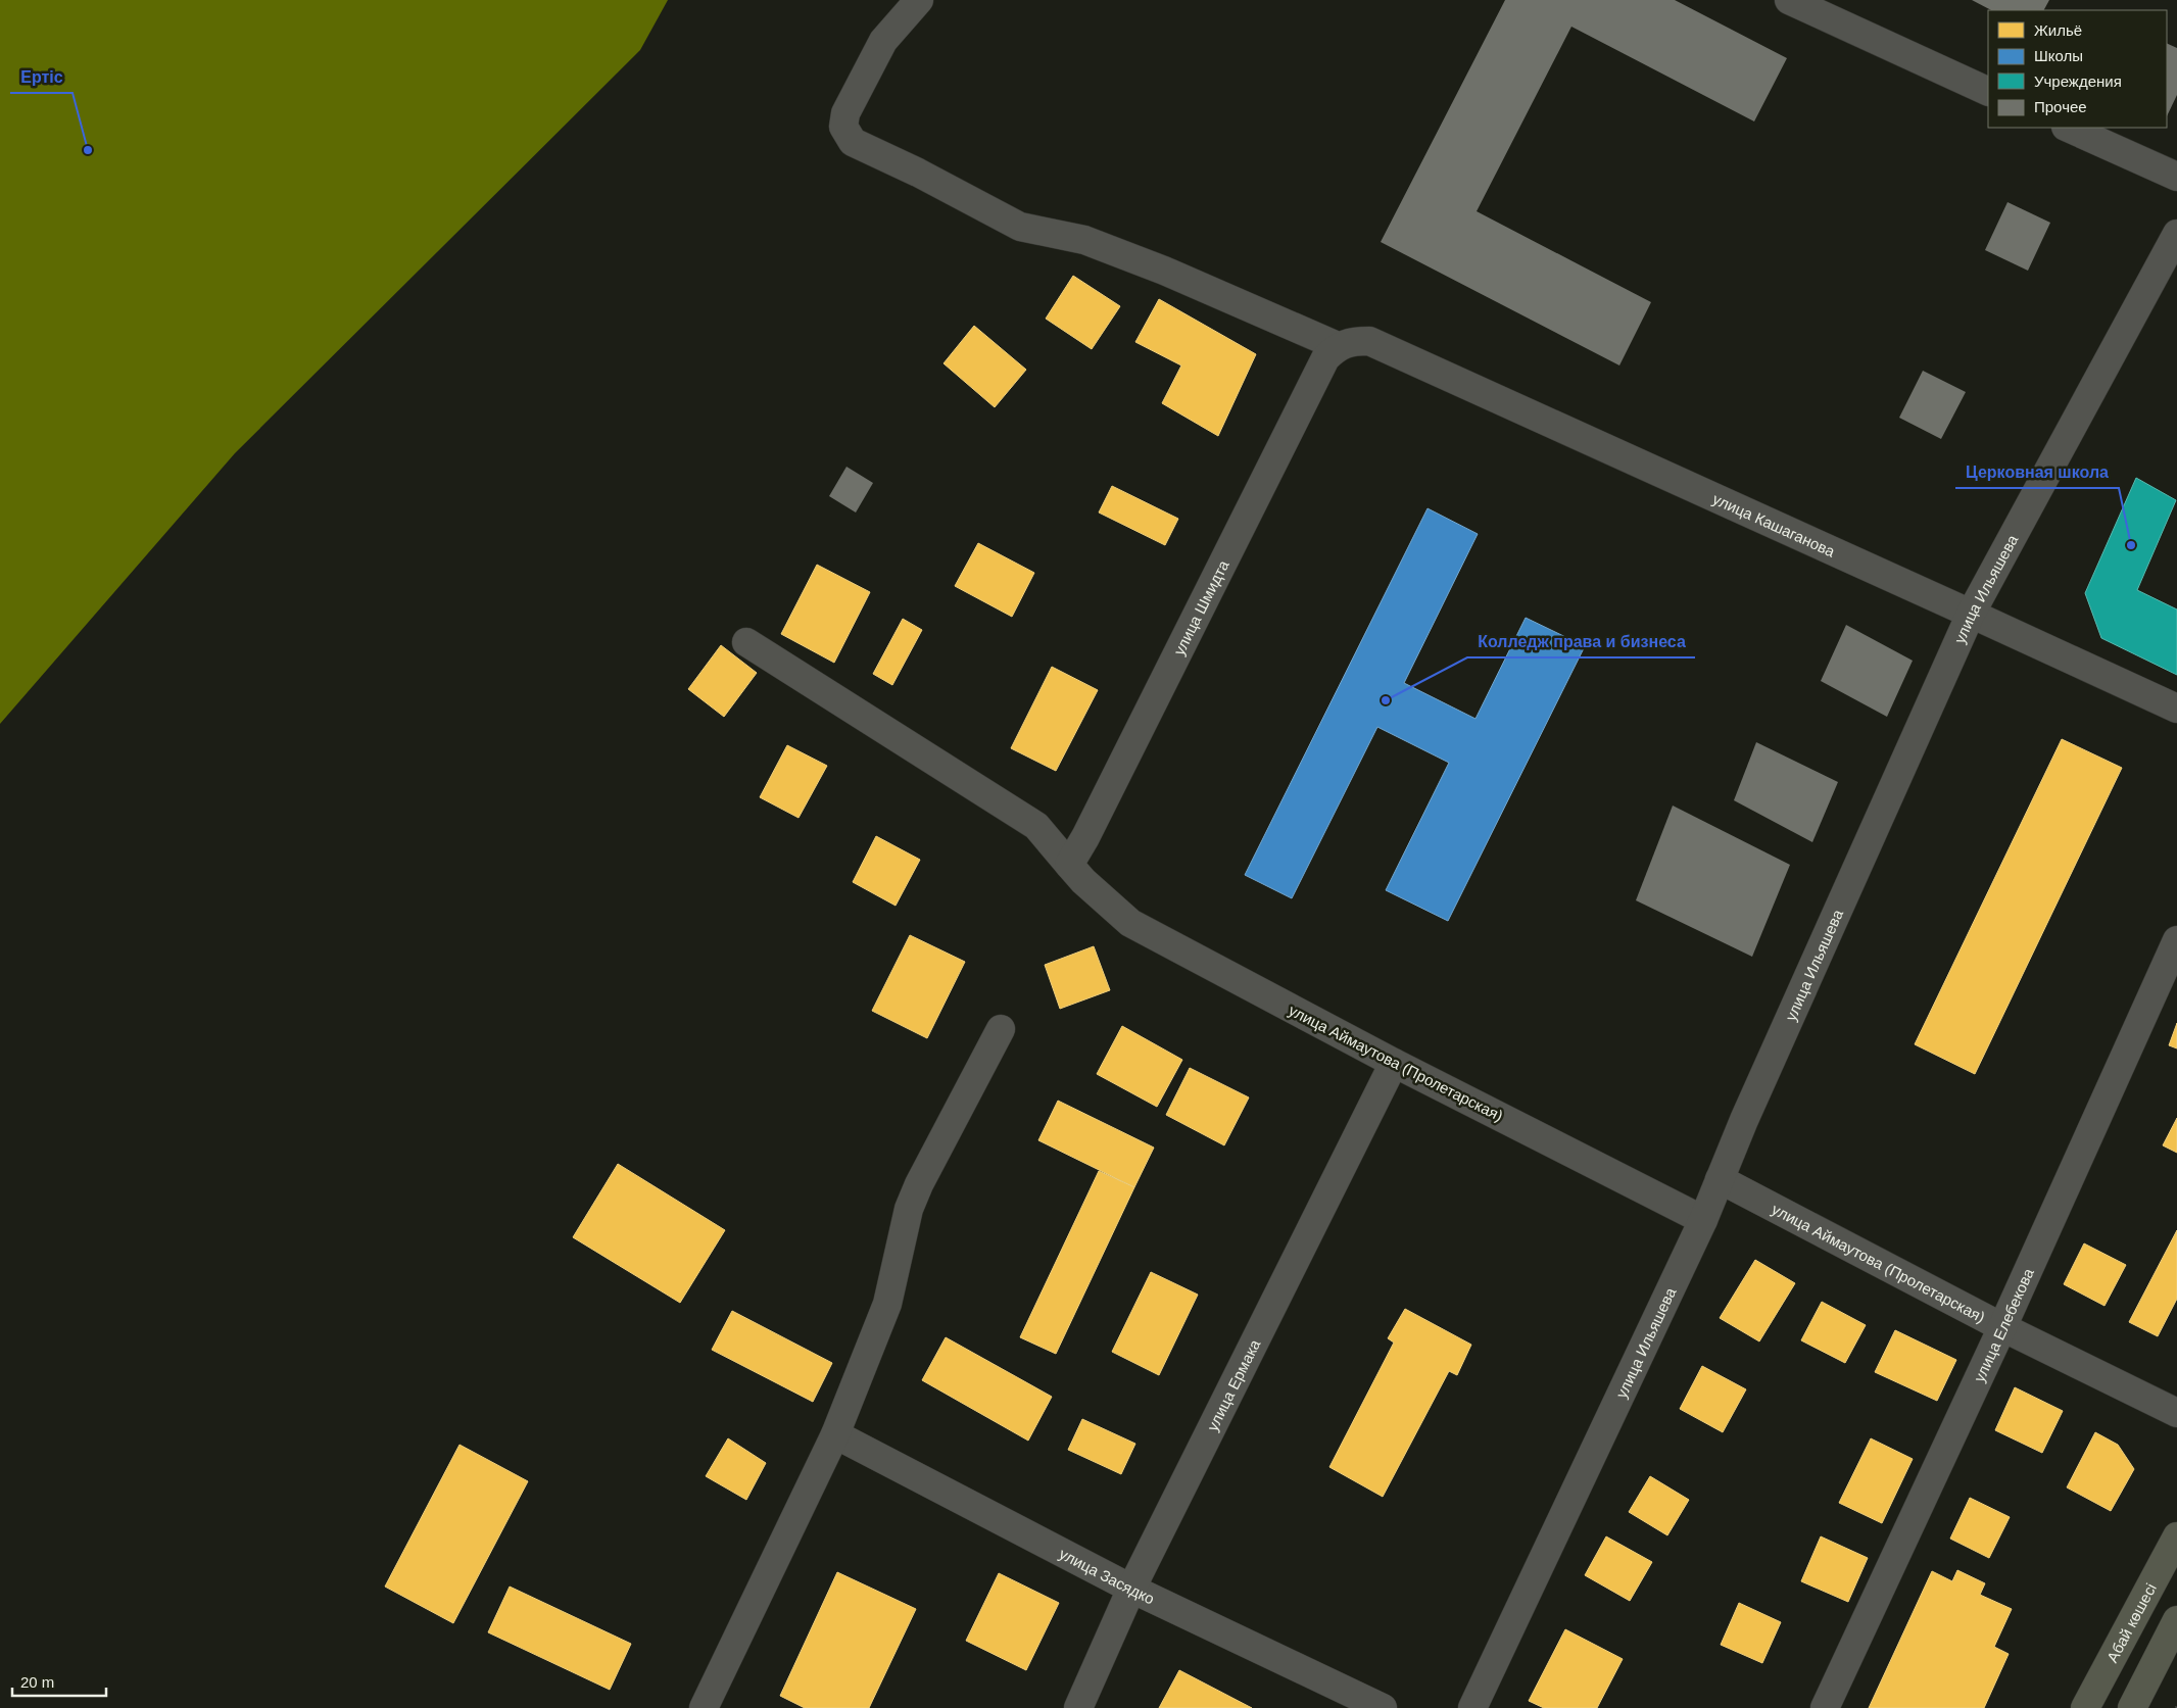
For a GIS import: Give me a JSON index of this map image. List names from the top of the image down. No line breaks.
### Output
{"streets":{"main road":["Абай көшесі"],"street":["улица Кашаганова","улица Ильяшева","улица Шмидта","улица Аймаутова (Пролетарская)","улица Елебекова","улица Ермака","улица Засядко"]},"crossings":[["улица Кашаганова","улица Ильяшева"],["улица Кашаганова","улица Шмидта"],["улица Ильяшева","улица Аймаутова (Пролетарская)"],["улица Шмидта","улица Аймаутова (Пролетарская)"],["улица Аймаутова (Пролетарская)","улица Елебекова"],["улица Аймаутова (Пролетарская)","улица Ермака"],["улица Ермака","улица Засядко"]],"places":["Ертіс","Церковная школа","Колледж права и бизнеса"],"legend":["Жильё","Школы","Учреждения","Прочее"],"scale_bar":"20 m"}
